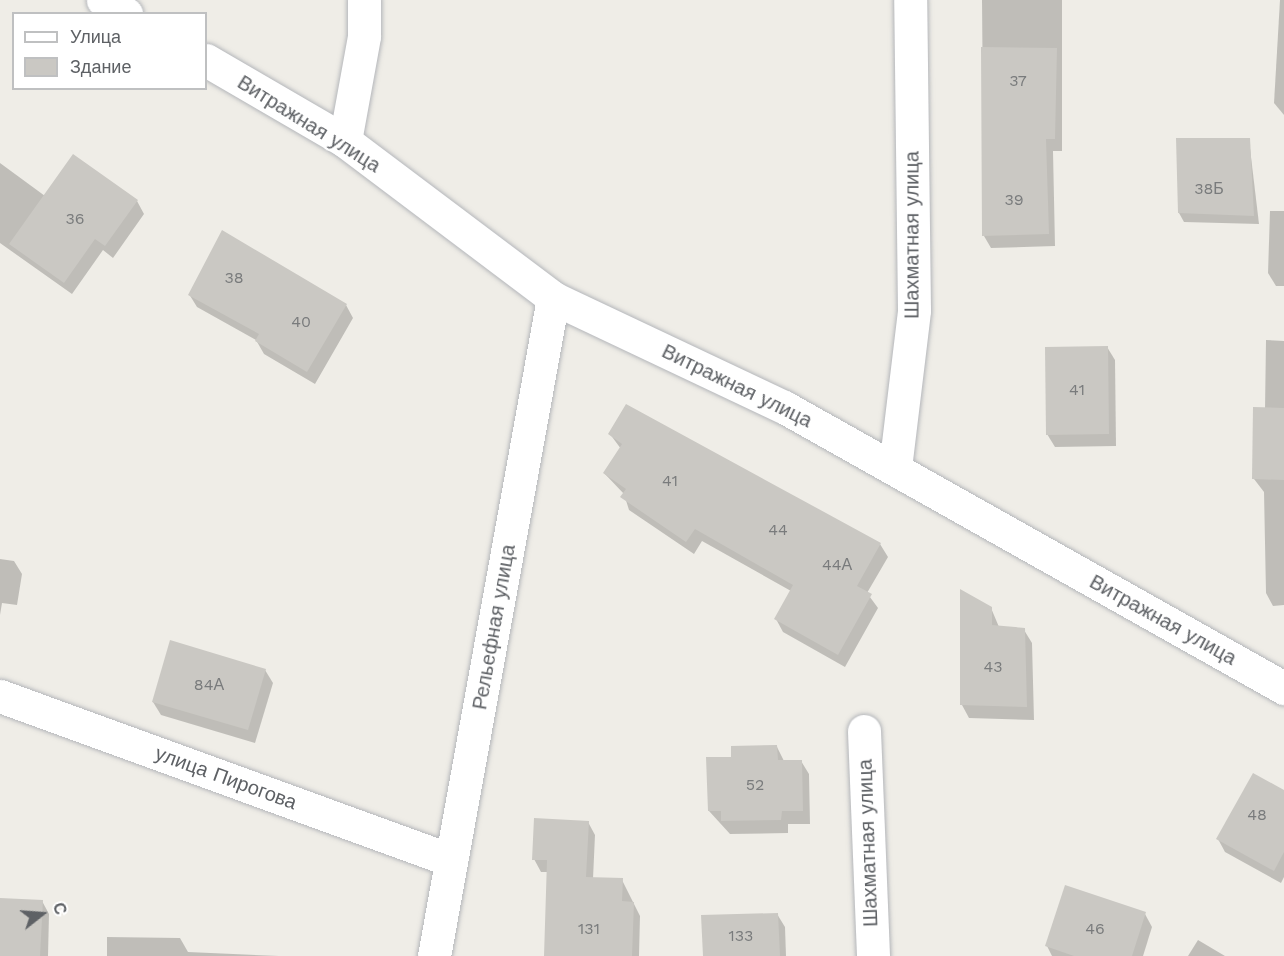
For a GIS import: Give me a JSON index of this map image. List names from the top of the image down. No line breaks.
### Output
{"streets":{"street":["Витражная улица","Шахматная улица","Рельефная улица","улица Пирогова"]},"crossings":[["Витражная улица","Шахматная улица"],["Витражная улица","Рельефная улица"],["Рельефная улица","улица Пирогова"]],"house_numbers":["37","38Б","39","36","38","40","41","41","44","44А","43","84А","52","48","131","46","133"],"legend":["Улица","Здание"],"north":"right"}
